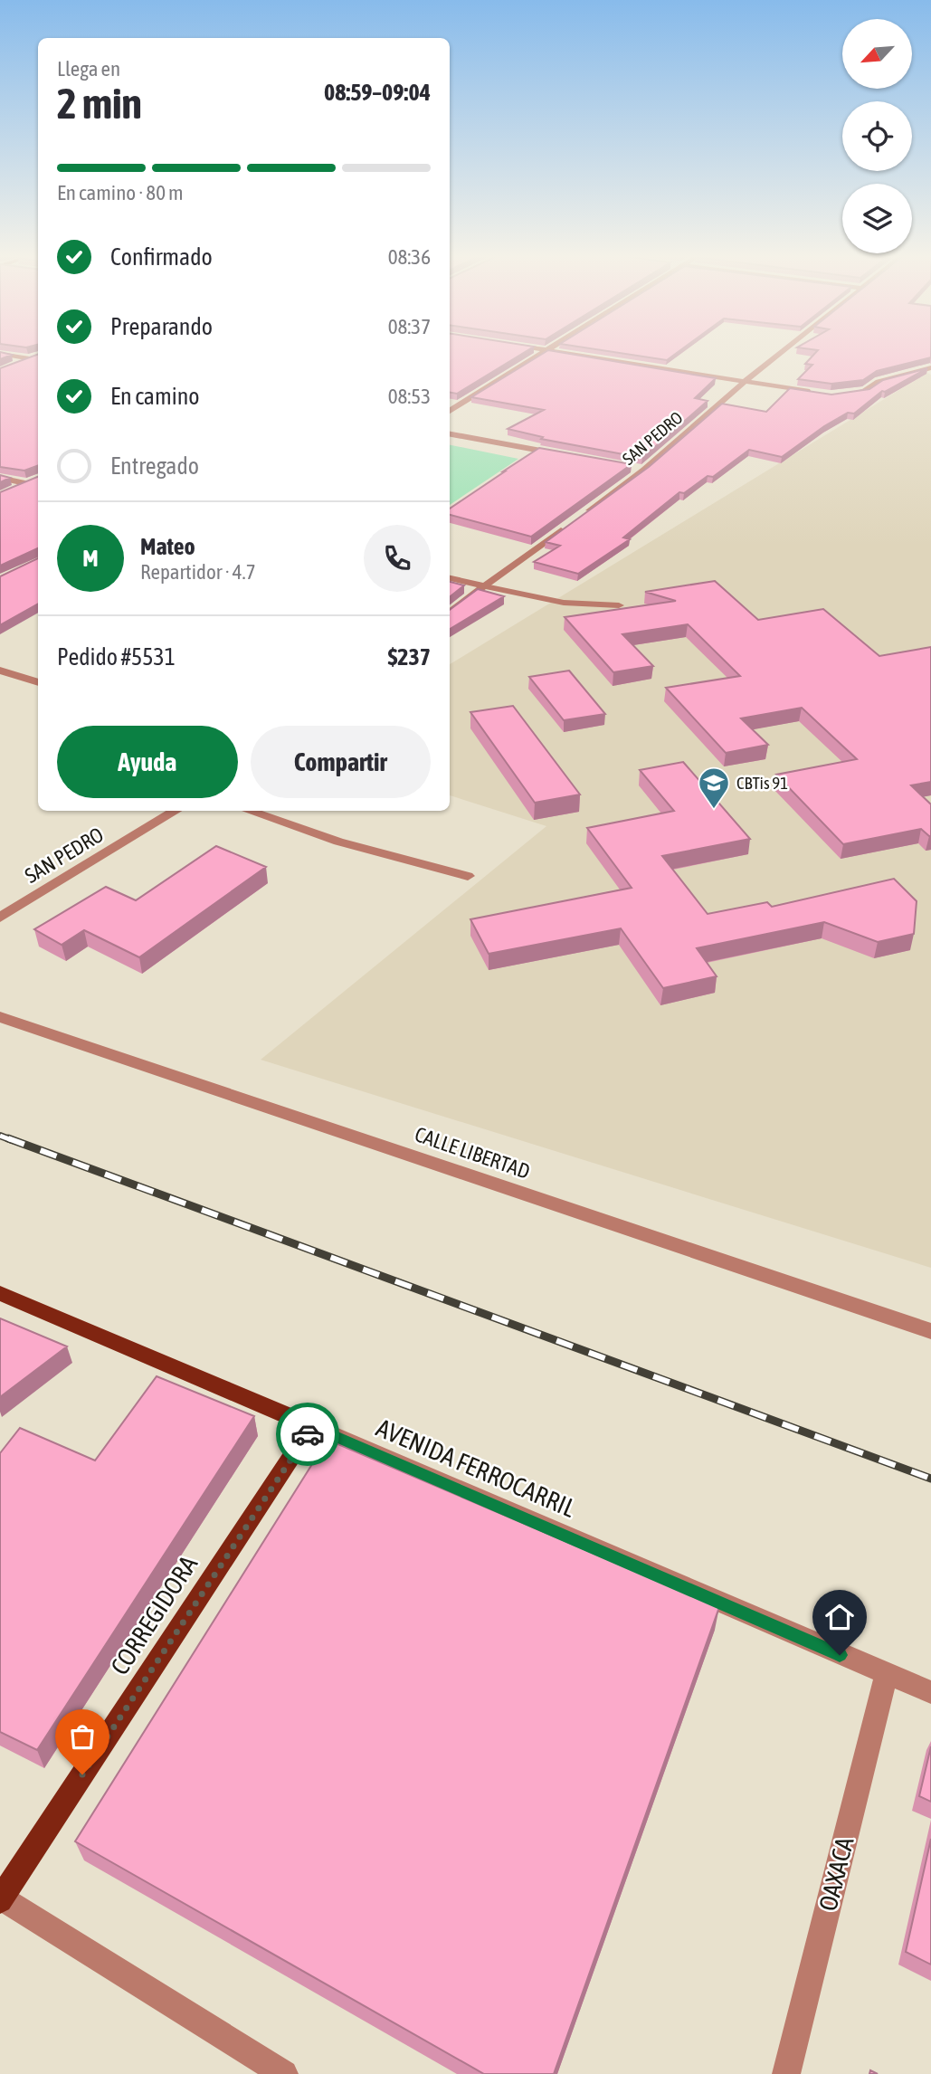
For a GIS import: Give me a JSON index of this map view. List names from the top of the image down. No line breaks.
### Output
{"streets":{"main road":["AVENIDA FERROCARRIL","CORREGIDORA"],"street":["SAN PEDRO","CALLE LIBERTAD","OAXACA"]},"crossings":[["AVENIDA FERROCARRIL","CORREGIDORA"],["AVENIDA FERROCARRIL","OAXACA"]],"places":{"school or university":["CBTis 91"]},"north":"bottom left","page":{"heading":["2 min","Llega en","08:59–09:04"],"panel":["Mateo","Repartidor · 4.7","Pedido #5531","$237"],"bar":"En camino · 80 m","list":[["Confirmado","08:36"],["Preparando","08:37"],["En camino","08:53"],"Entregado"],"round":"M","buttons":["Ayuda","Compartir"]}}
